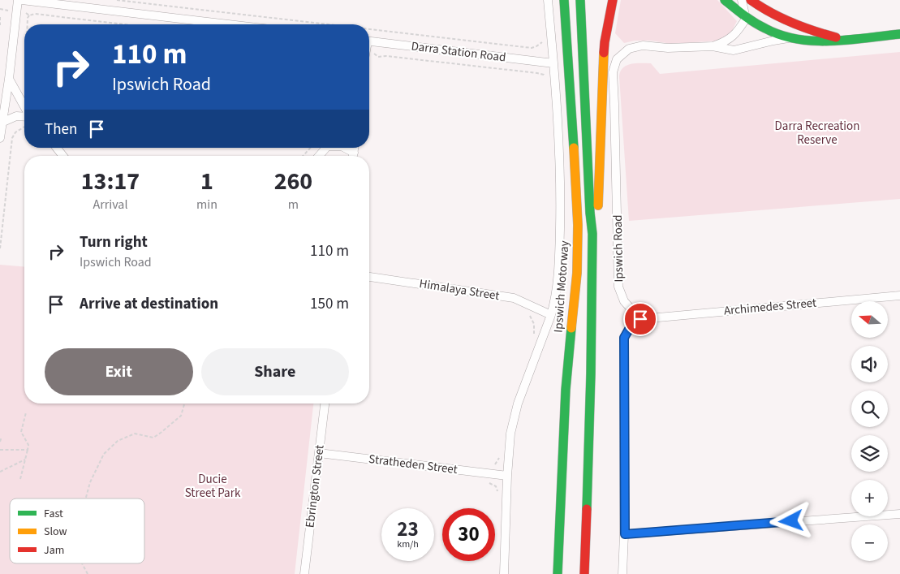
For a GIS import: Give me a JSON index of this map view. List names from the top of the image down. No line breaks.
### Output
{"streets":{"main road":["Ipswich Motorway"],"street":["Darra Station Road","Ipswich Road","Himalaya Street","Archimedes Street","Stratheden Street","Ebrington Street"]},"crossings":[["Ipswich Road","Archimedes Street"],["Stratheden Street","Ebrington Street"]],"parks":["Darra Recreation Reserve","Ducie Street Park"],"legend":["Fast","Slow","Jam"],"north":"left","page":{"turn":["110 m","Ipswich Road"],"then":"Then","eta":["13:17","Arrival","1","min","260","m"],"list":[{"name":"Turn right","note":"Ipswich Road","value":"110 m"},{"name":"Arrive at destination","value":"150 m"}],"map_buttons":["+","−"],"buttons":["Exit","Share"],"speed":"23 km/h","limit":"30"}}
